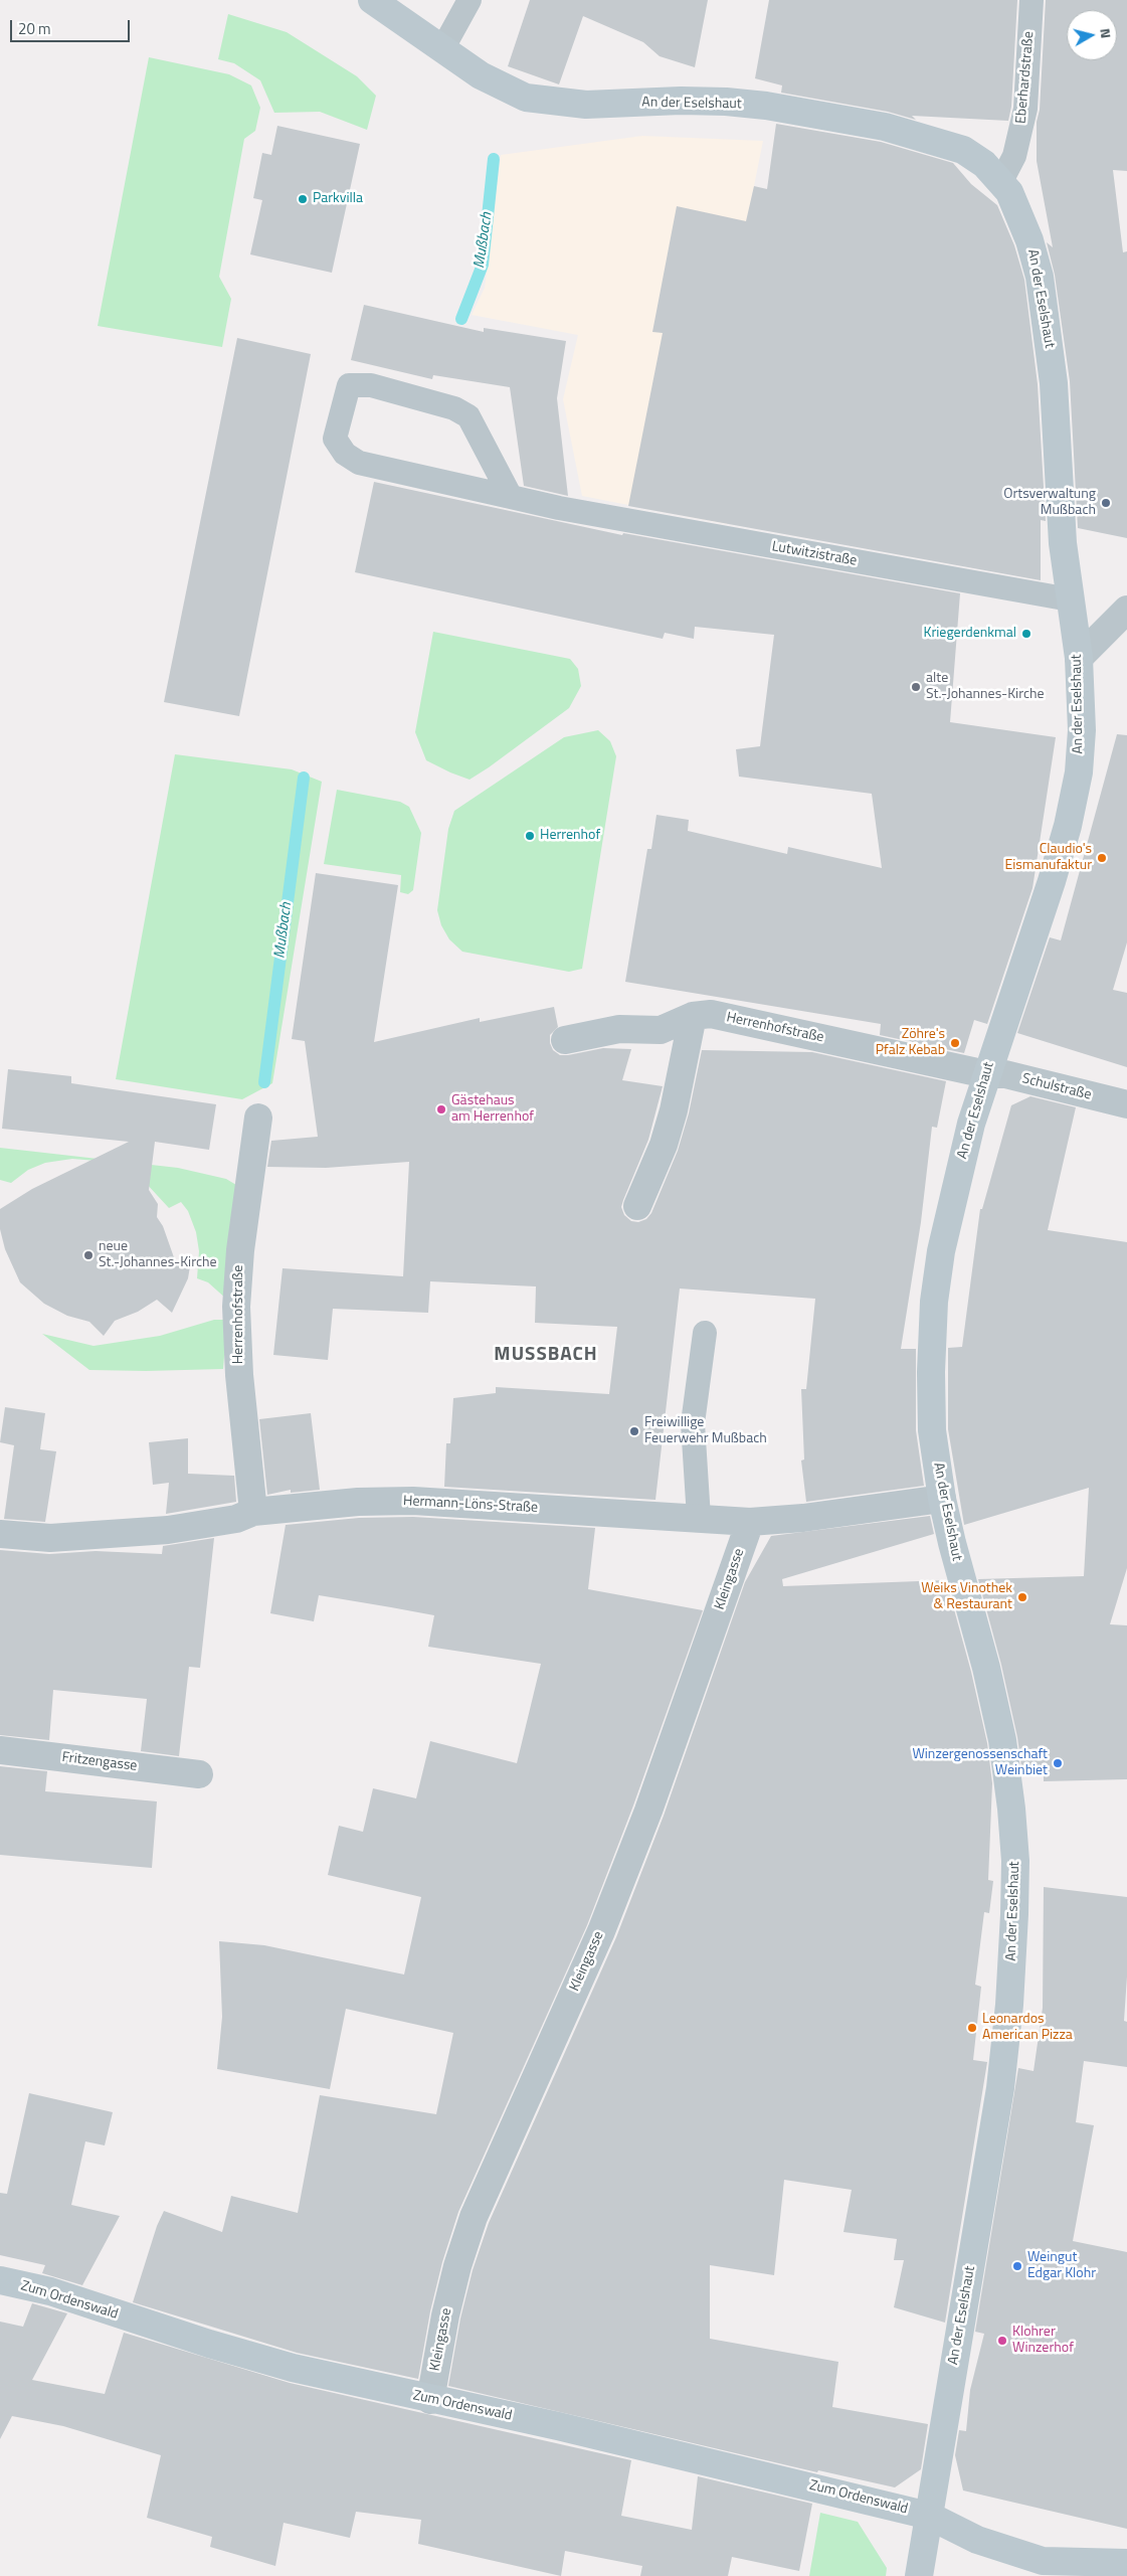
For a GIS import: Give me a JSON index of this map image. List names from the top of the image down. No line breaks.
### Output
{"streets":{"main road":["An der Eselshaut","Zum Ordenswald"],"street":["Herrenhofstraße","Schulstraße","Hermann-Löns-Straße","Kleingasse","Fritzengasse"],"lane":["Eberhardstraße","Lutwitzistraße"]},"crossings":[["Eberhardstraße","An der Eselshaut"],["An der Eselshaut","Lutwitzistraße"],["An der Eselshaut","Herrenhofstraße"],["An der Eselshaut","Schulstraße"],["An der Eselshaut","Hermann-Löns-Straße"],["An der Eselshaut","Zum Ordenswald"],["Herrenhofstraße","Schulstraße"],["Herrenhofstraße","Hermann-Löns-Straße"],["Hermann-Löns-Straße","Kleingasse"],["Kleingasse","Zum Ordenswald"]],"districts":["MUSSBACH"],"water":["Mußbach"],"places":["Parkvilla","Ortsverwaltung Mußbach","Kriegerdenkmal","alte St.-Johannes-Kirche","Herrenhof","Claudio's Eismanufaktur","Zöhre's Pfalz Kebab","Gästehaus am Herrenhof","neue St.-Johannes-Kirche","Freiwillige Feuerwehr Mußbach","Weiks Vinothek & Restaurant","Winzergenossenschaft Weinbiet","Leonardos American Pizza","Weingut Edgar Klohr","Klohrer Winzerhof"],"scale_bar":"20 m","north":"right"}
